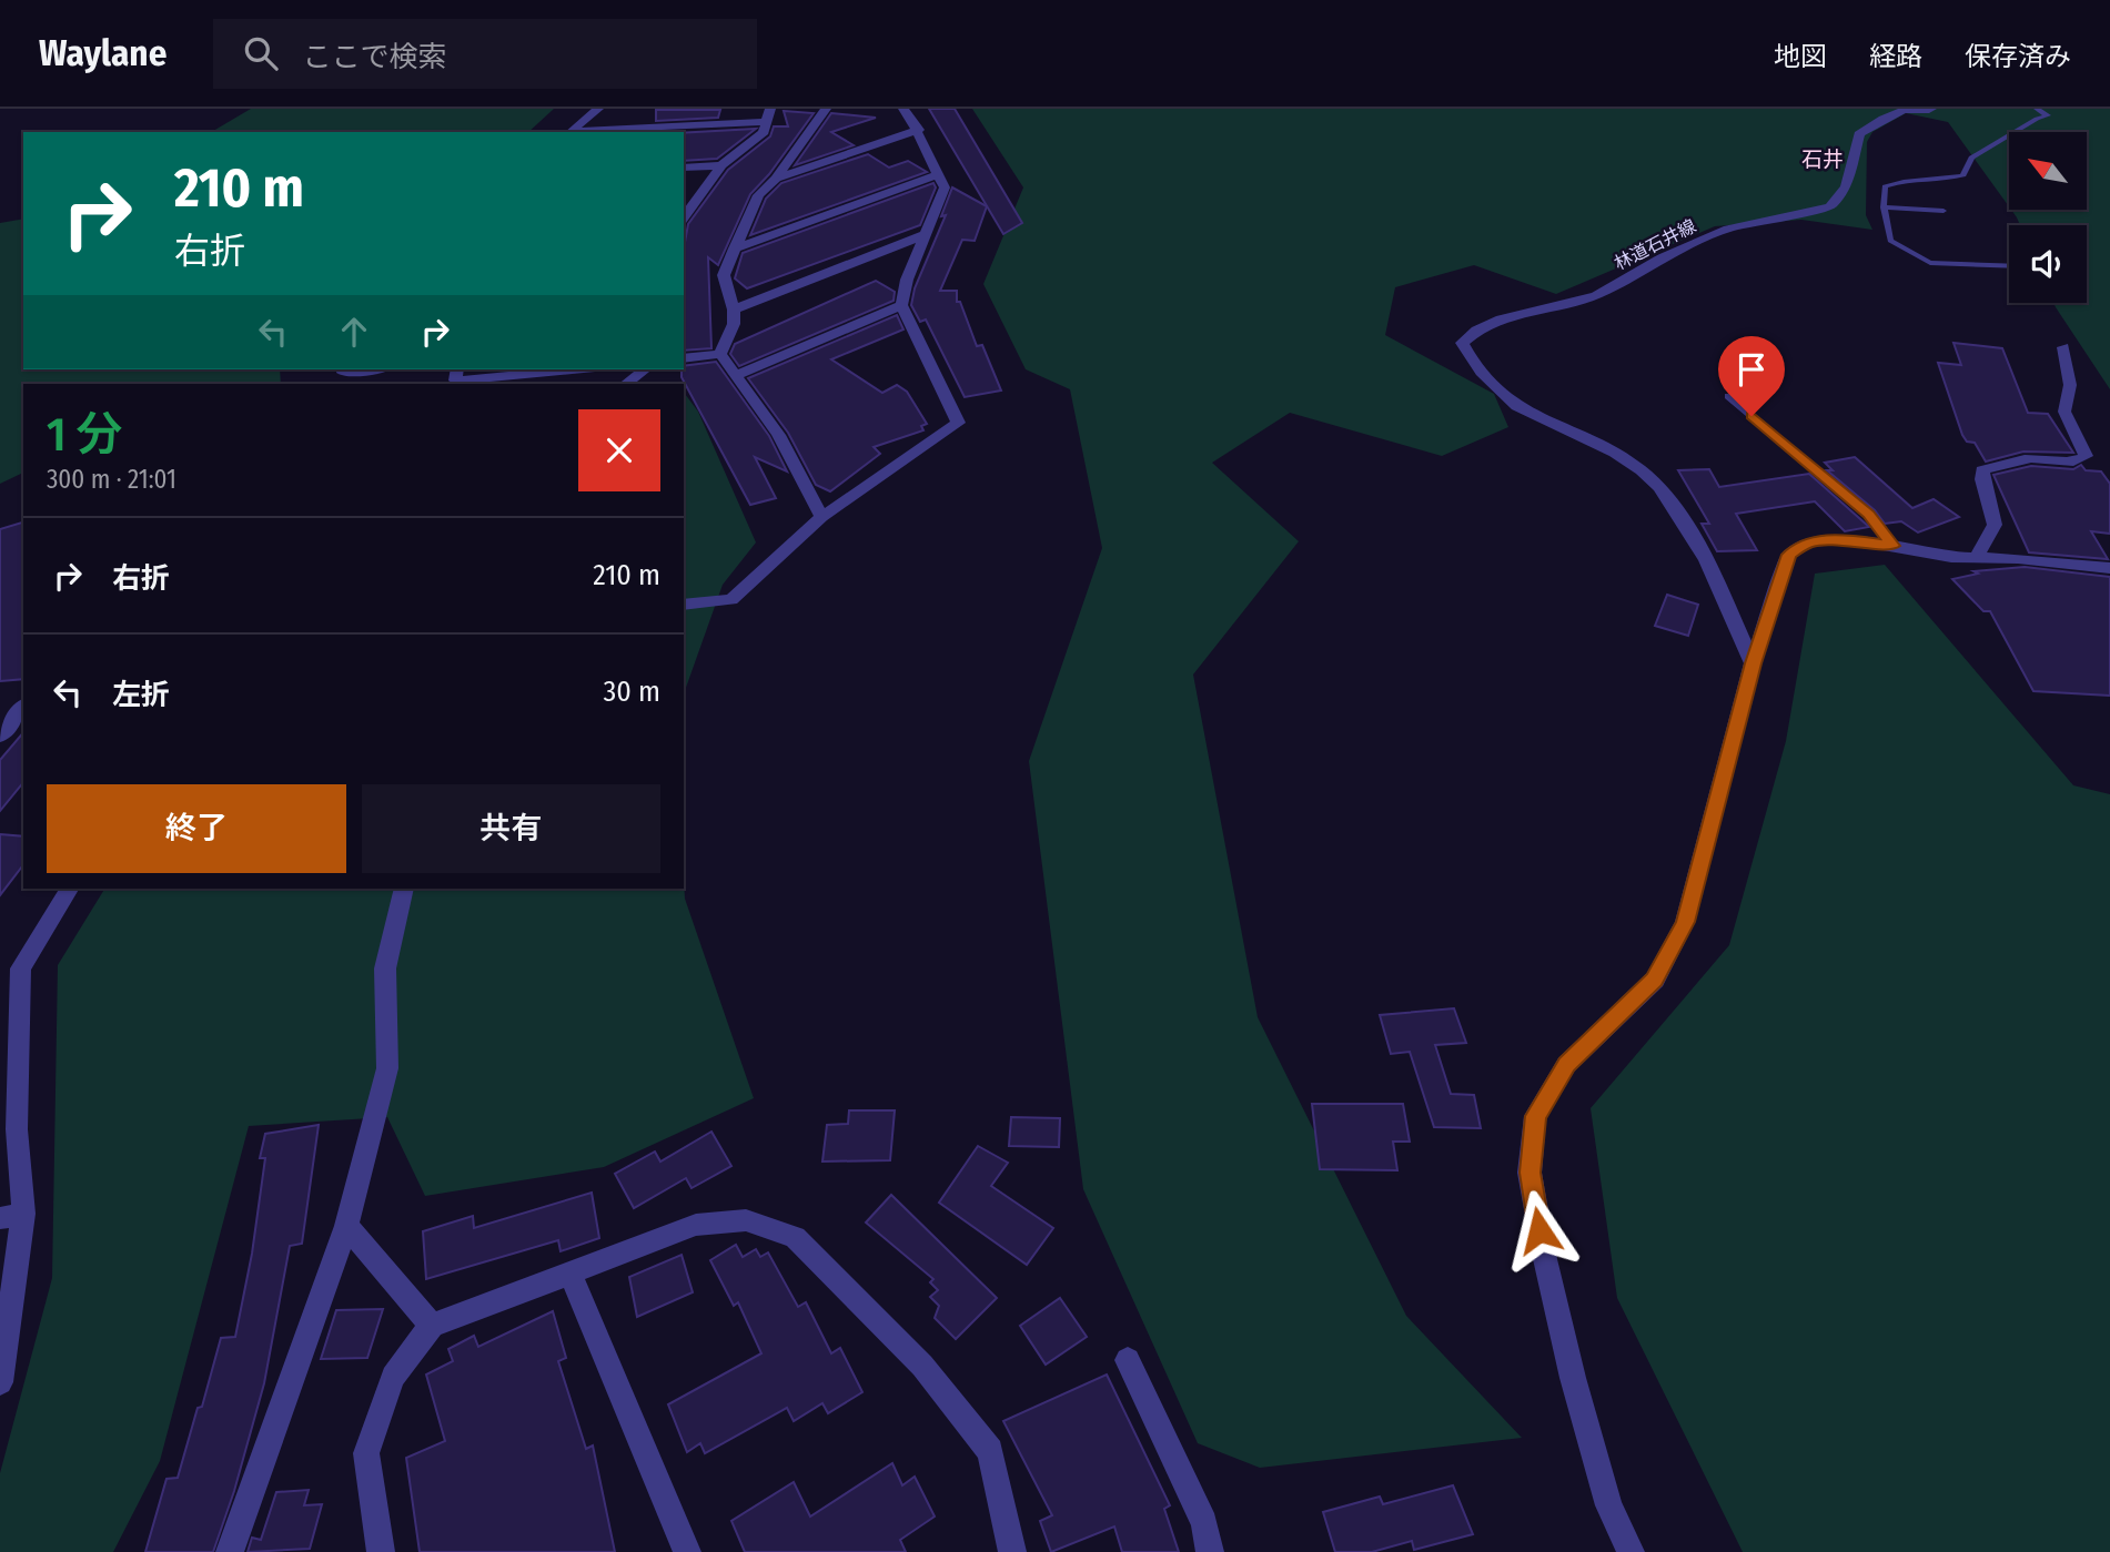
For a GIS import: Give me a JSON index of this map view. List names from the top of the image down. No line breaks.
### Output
{"streets":{"street":["林道石井線"]},"districts":["石井"],"north":"top left","page":{"header":"Waylane","search":"ここで検索","nav":["地図","経路","保存済み"],"turn":["210 m","右折"],"heading":["1 分","300 m · 21:01"],"list":[{"name":"右折","value":"210 m"},{"name":"左折","value":"30 m"}],"buttons":["終了","共有"]}}
